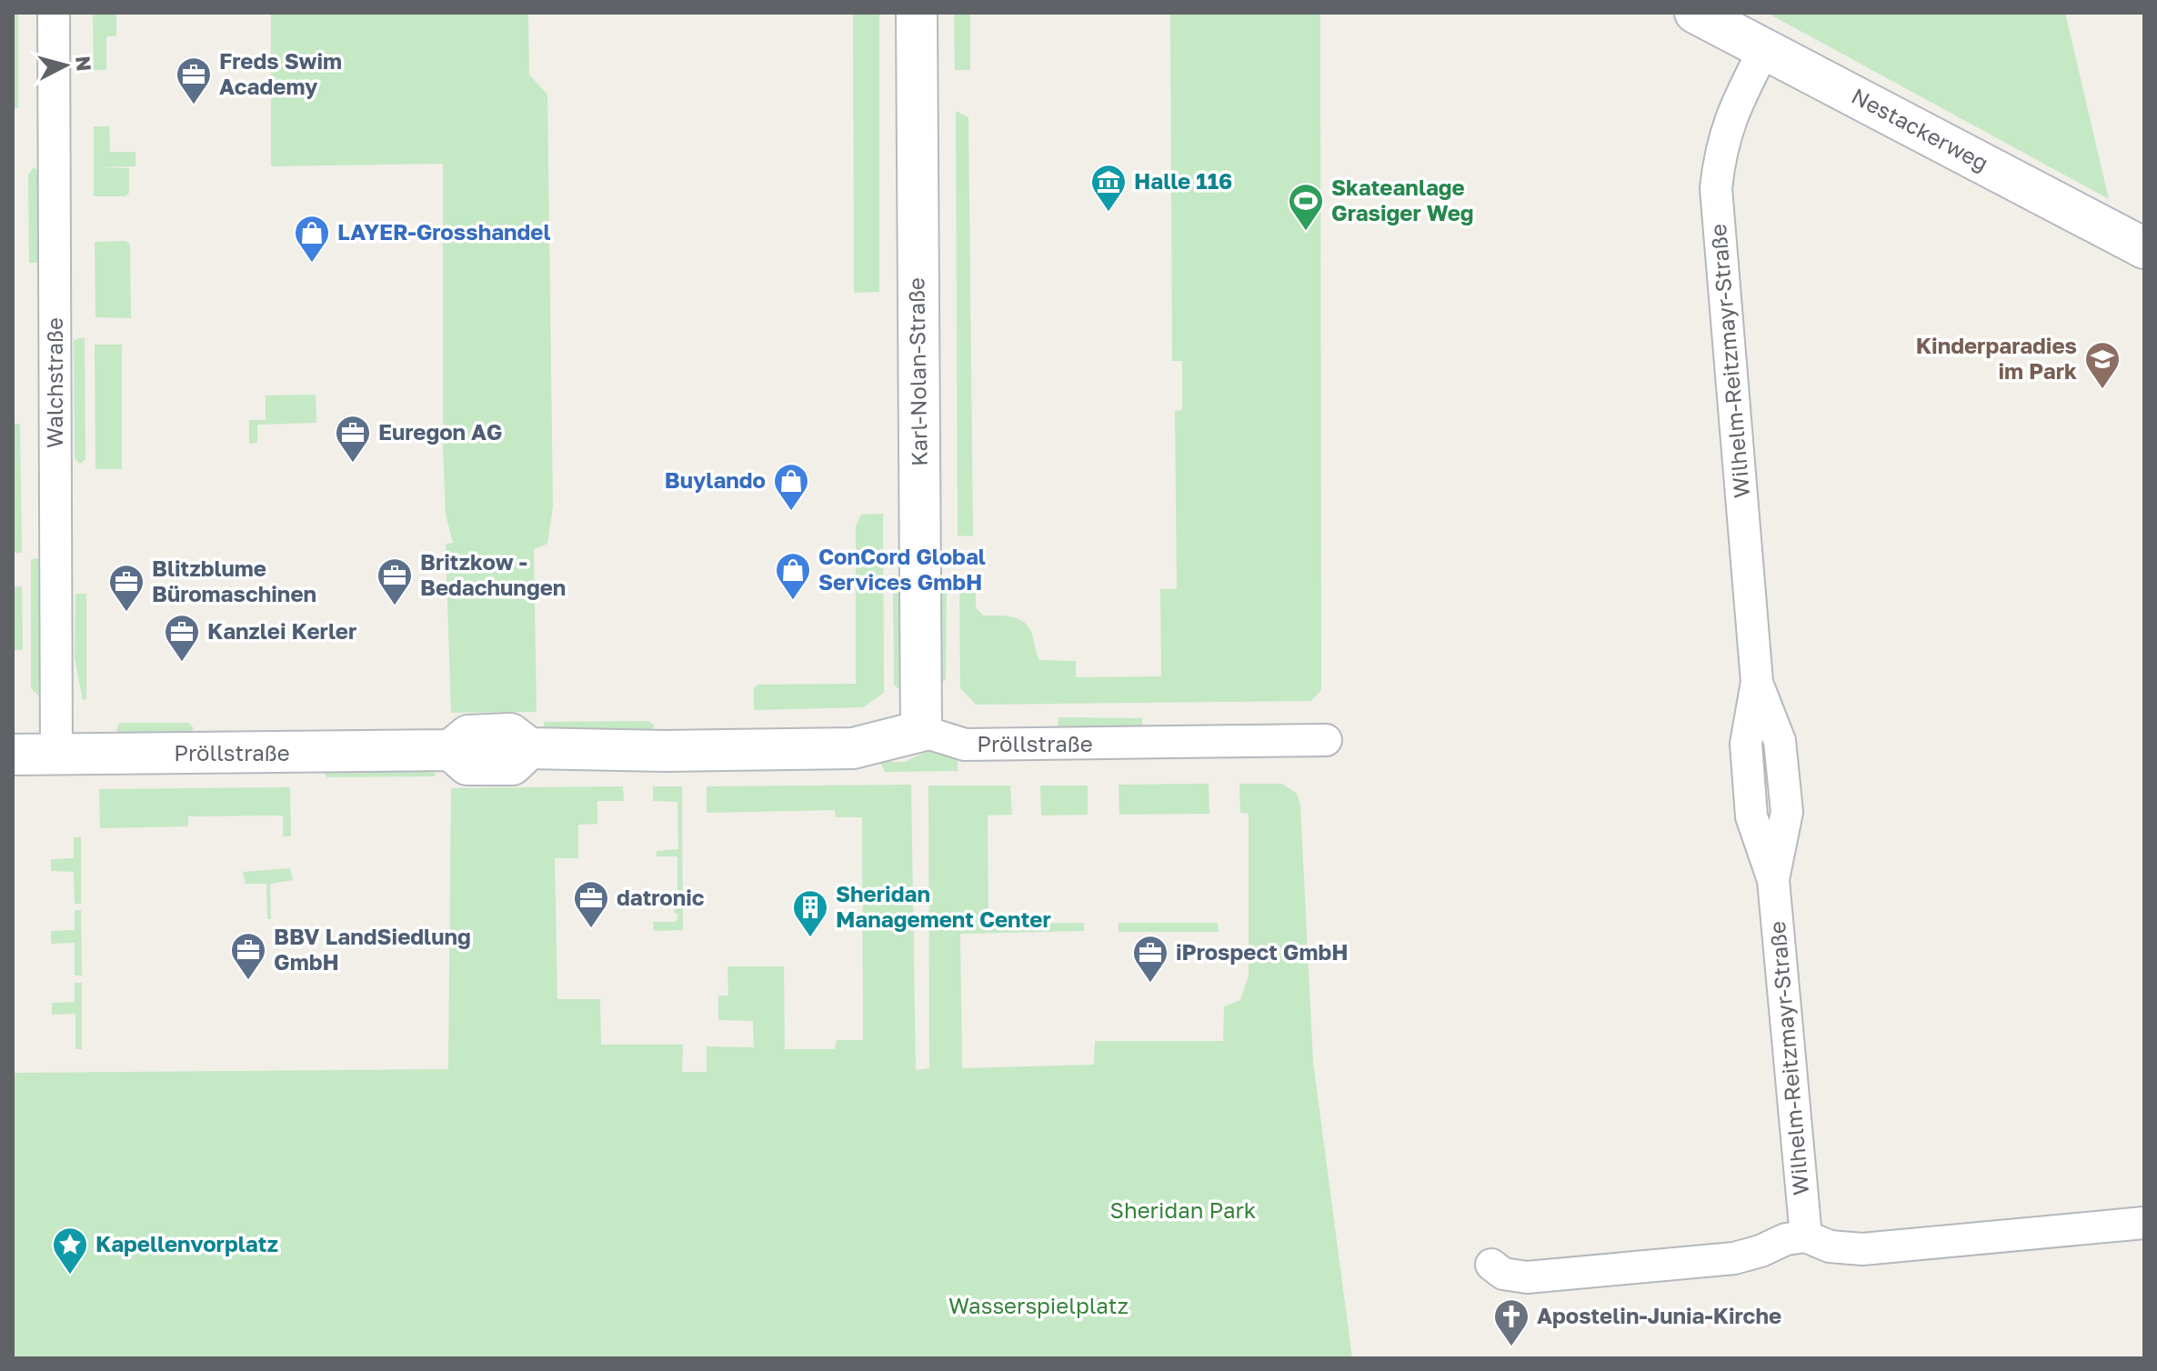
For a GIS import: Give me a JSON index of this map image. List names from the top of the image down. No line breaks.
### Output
{"streets":{"street":["Nestackerweg","Wilhelm-Reitzmayr-Straße","Karl-Nolan-Straße","Walchstraße","Pröllstraße"]},"crossings":[["Nestackerweg","Wilhelm-Reitzmayr-Straße"],["Karl-Nolan-Straße","Pröllstraße"],["Walchstraße","Pröllstraße"]],"parks":["Sheridan Park","Wasserspielplatz"],"places":{"office":["Freds Swim Academy","Euregon AG","Britzkow - Bedachungen","Blitzblume Büromaschinen","Kanzlei Kerler","datronic","BBV LandSiedlung GmbH","iProspect GmbH"],"museum":["Halle 116"],"sports":["Skateanlage Grasiger Weg"],"shop":["LAYER-Grosshandel","Buylando","ConCord Global Services GmbH"],"school or university":["Kinderparadies im Park"],"building":["Sheridan Management Center"],"place":["Kapellenvorplatz"],"church":["Apostelin-Junia-Kirche"]},"north":"right"}
